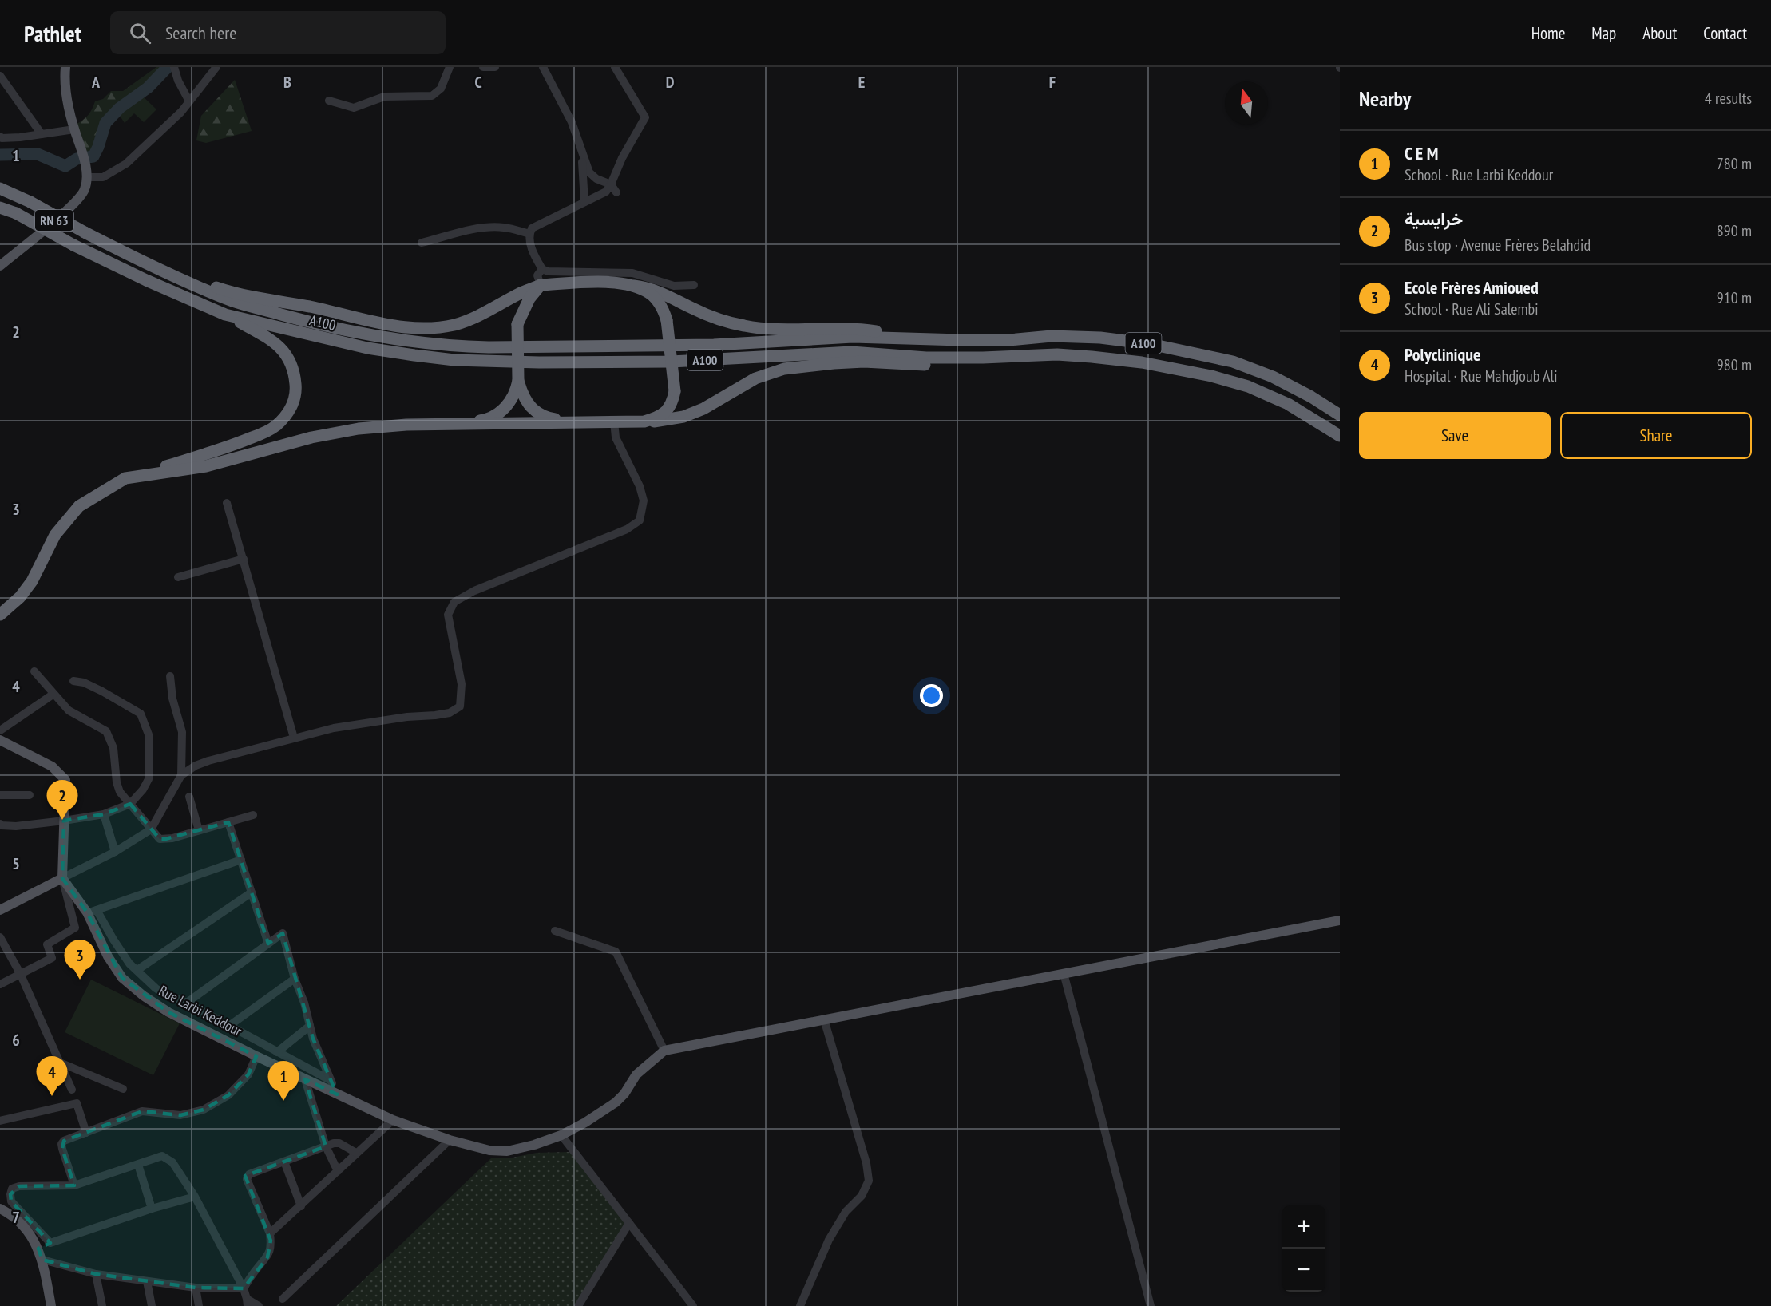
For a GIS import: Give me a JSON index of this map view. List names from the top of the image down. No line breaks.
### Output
{"streets":{"highway":["A100"],"main road":["RN 63"],"street":["Rue Larbi Keddour"]},"north":"top","page":{"header":"Pathlet","search":"Search here","nav":["Home","Map","About","Contact"],"heading":["Nearby","4 results"],"list":[{"mark":"1","name":"C E M","note":"School · Rue Larbi Keddour","value":"780 m"},{"mark":"2","name":"خرايسية","note":"Bus stop · Avenue Frères Belahdid","value":"890 m"},{"mark":"3","name":"Ecole Frères Amioued","note":"School · Rue Ali Salembi","value":"910 m"},{"mark":"4","name":"Polyclinique","note":"Hospital · Rue Mahdjoub Ali","value":"980 m"}],"buttons":["Save","Share"],"pins":["2","3","4","1"],"map_buttons":["+","−"]},"grid":{"columns":["A","B","C","D","E","F"],"rows":["1","2","3","4","5","6","7"]}}
